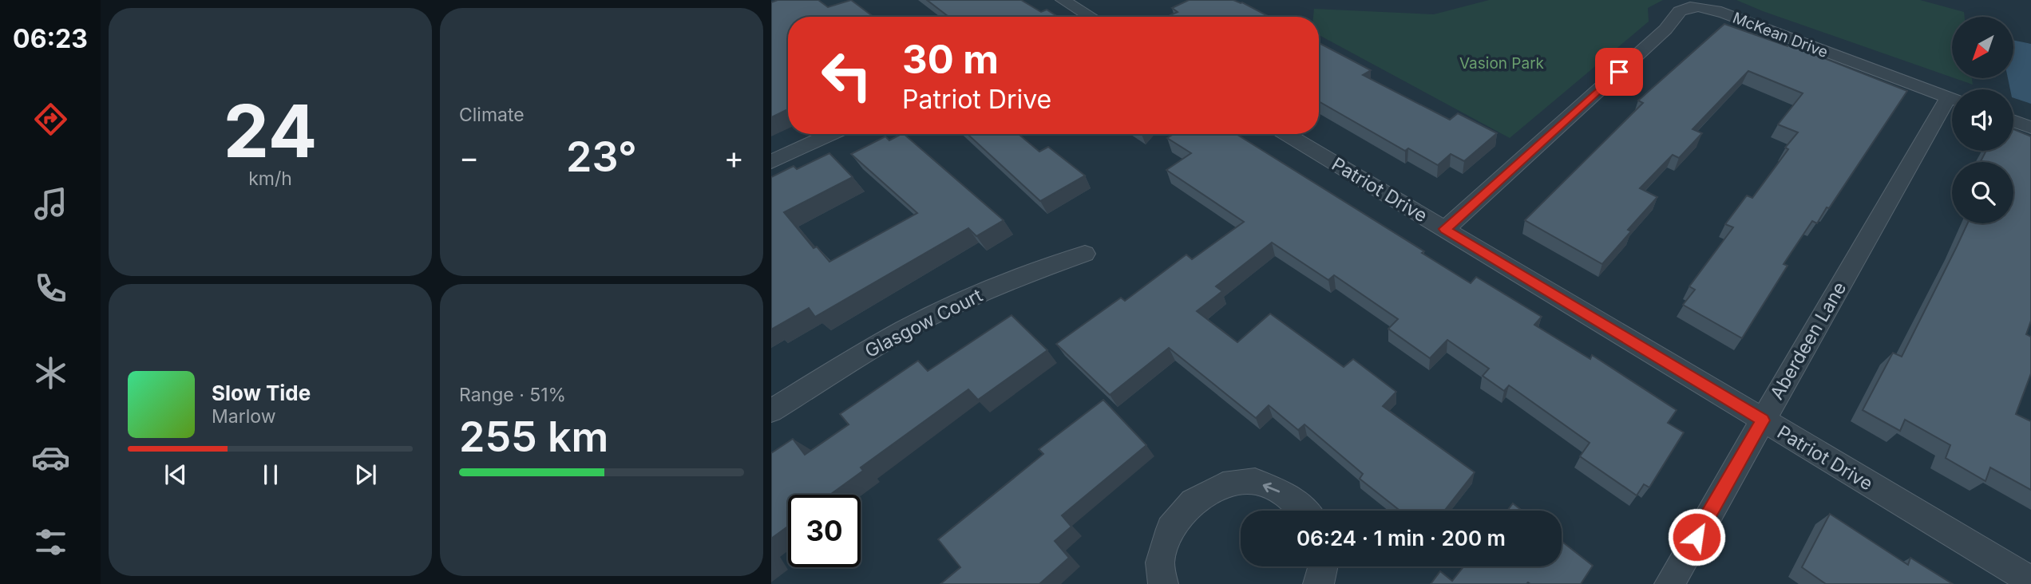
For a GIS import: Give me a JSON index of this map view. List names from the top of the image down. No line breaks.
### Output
{"streets":{"street":["McKean Drive","Patriot Drive","Glasgow Court","Aberdeen Lane"]},"crossings":[["McKean Drive","Patriot Drive"],["Patriot Drive","Aberdeen Lane"]],"parks":["Vasion Park"],"north":"bottom left","page":{"tabs":"06:23","tile":[["24","km/h"],"Climate",["Range · 51%","255 km"]],"turn":["30 m","Patriot Drive"],"heat":["−","23°","+"],"song":["Slow Tide","Marlow"],"limit":"30","trip":"06:24 · 1 min · 200 m"}}
